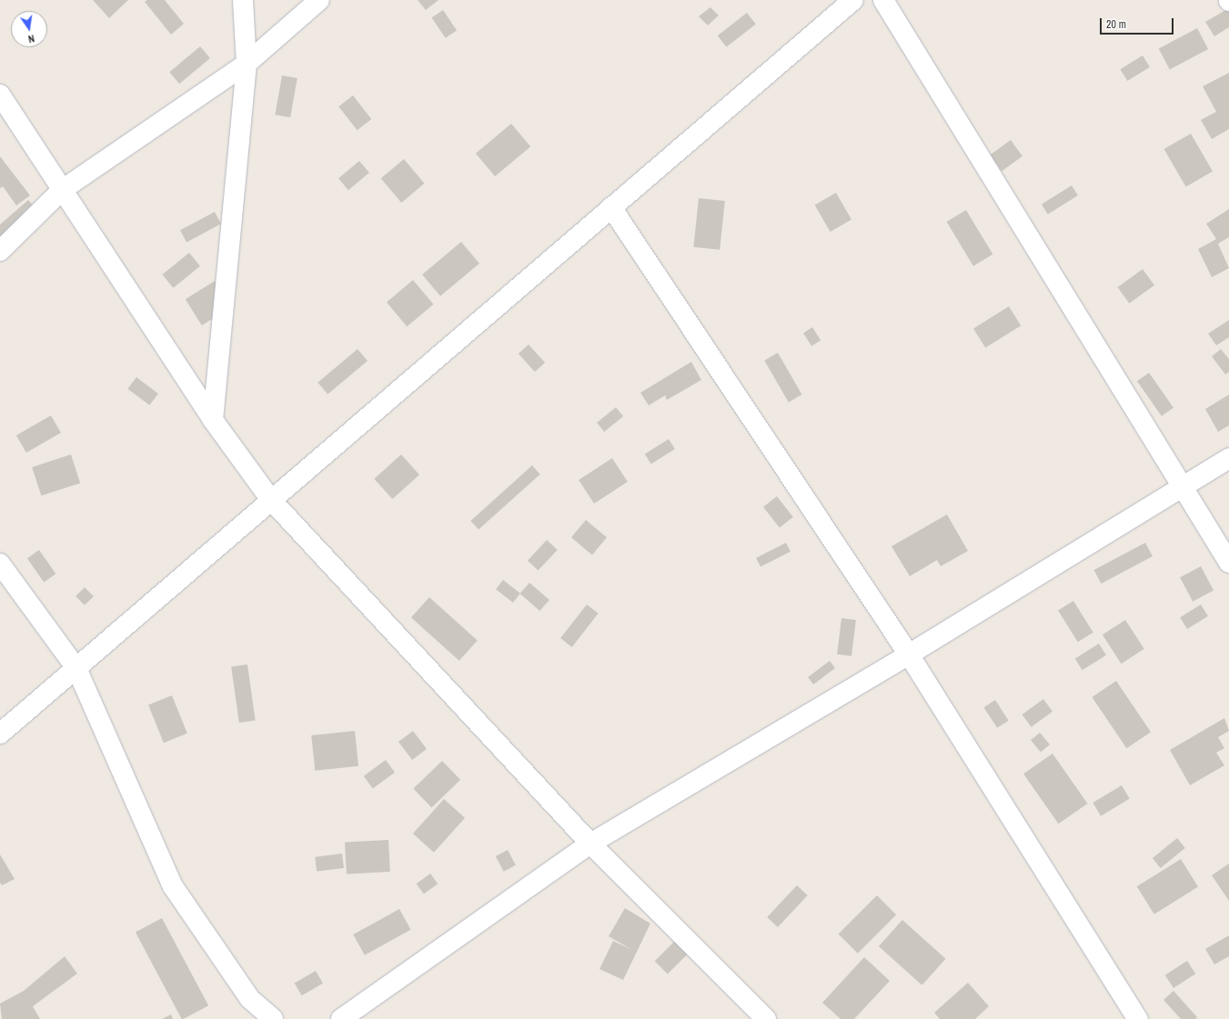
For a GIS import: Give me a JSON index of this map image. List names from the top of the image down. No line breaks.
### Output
{"scale_bar":"20 m","north":"bottom"}
